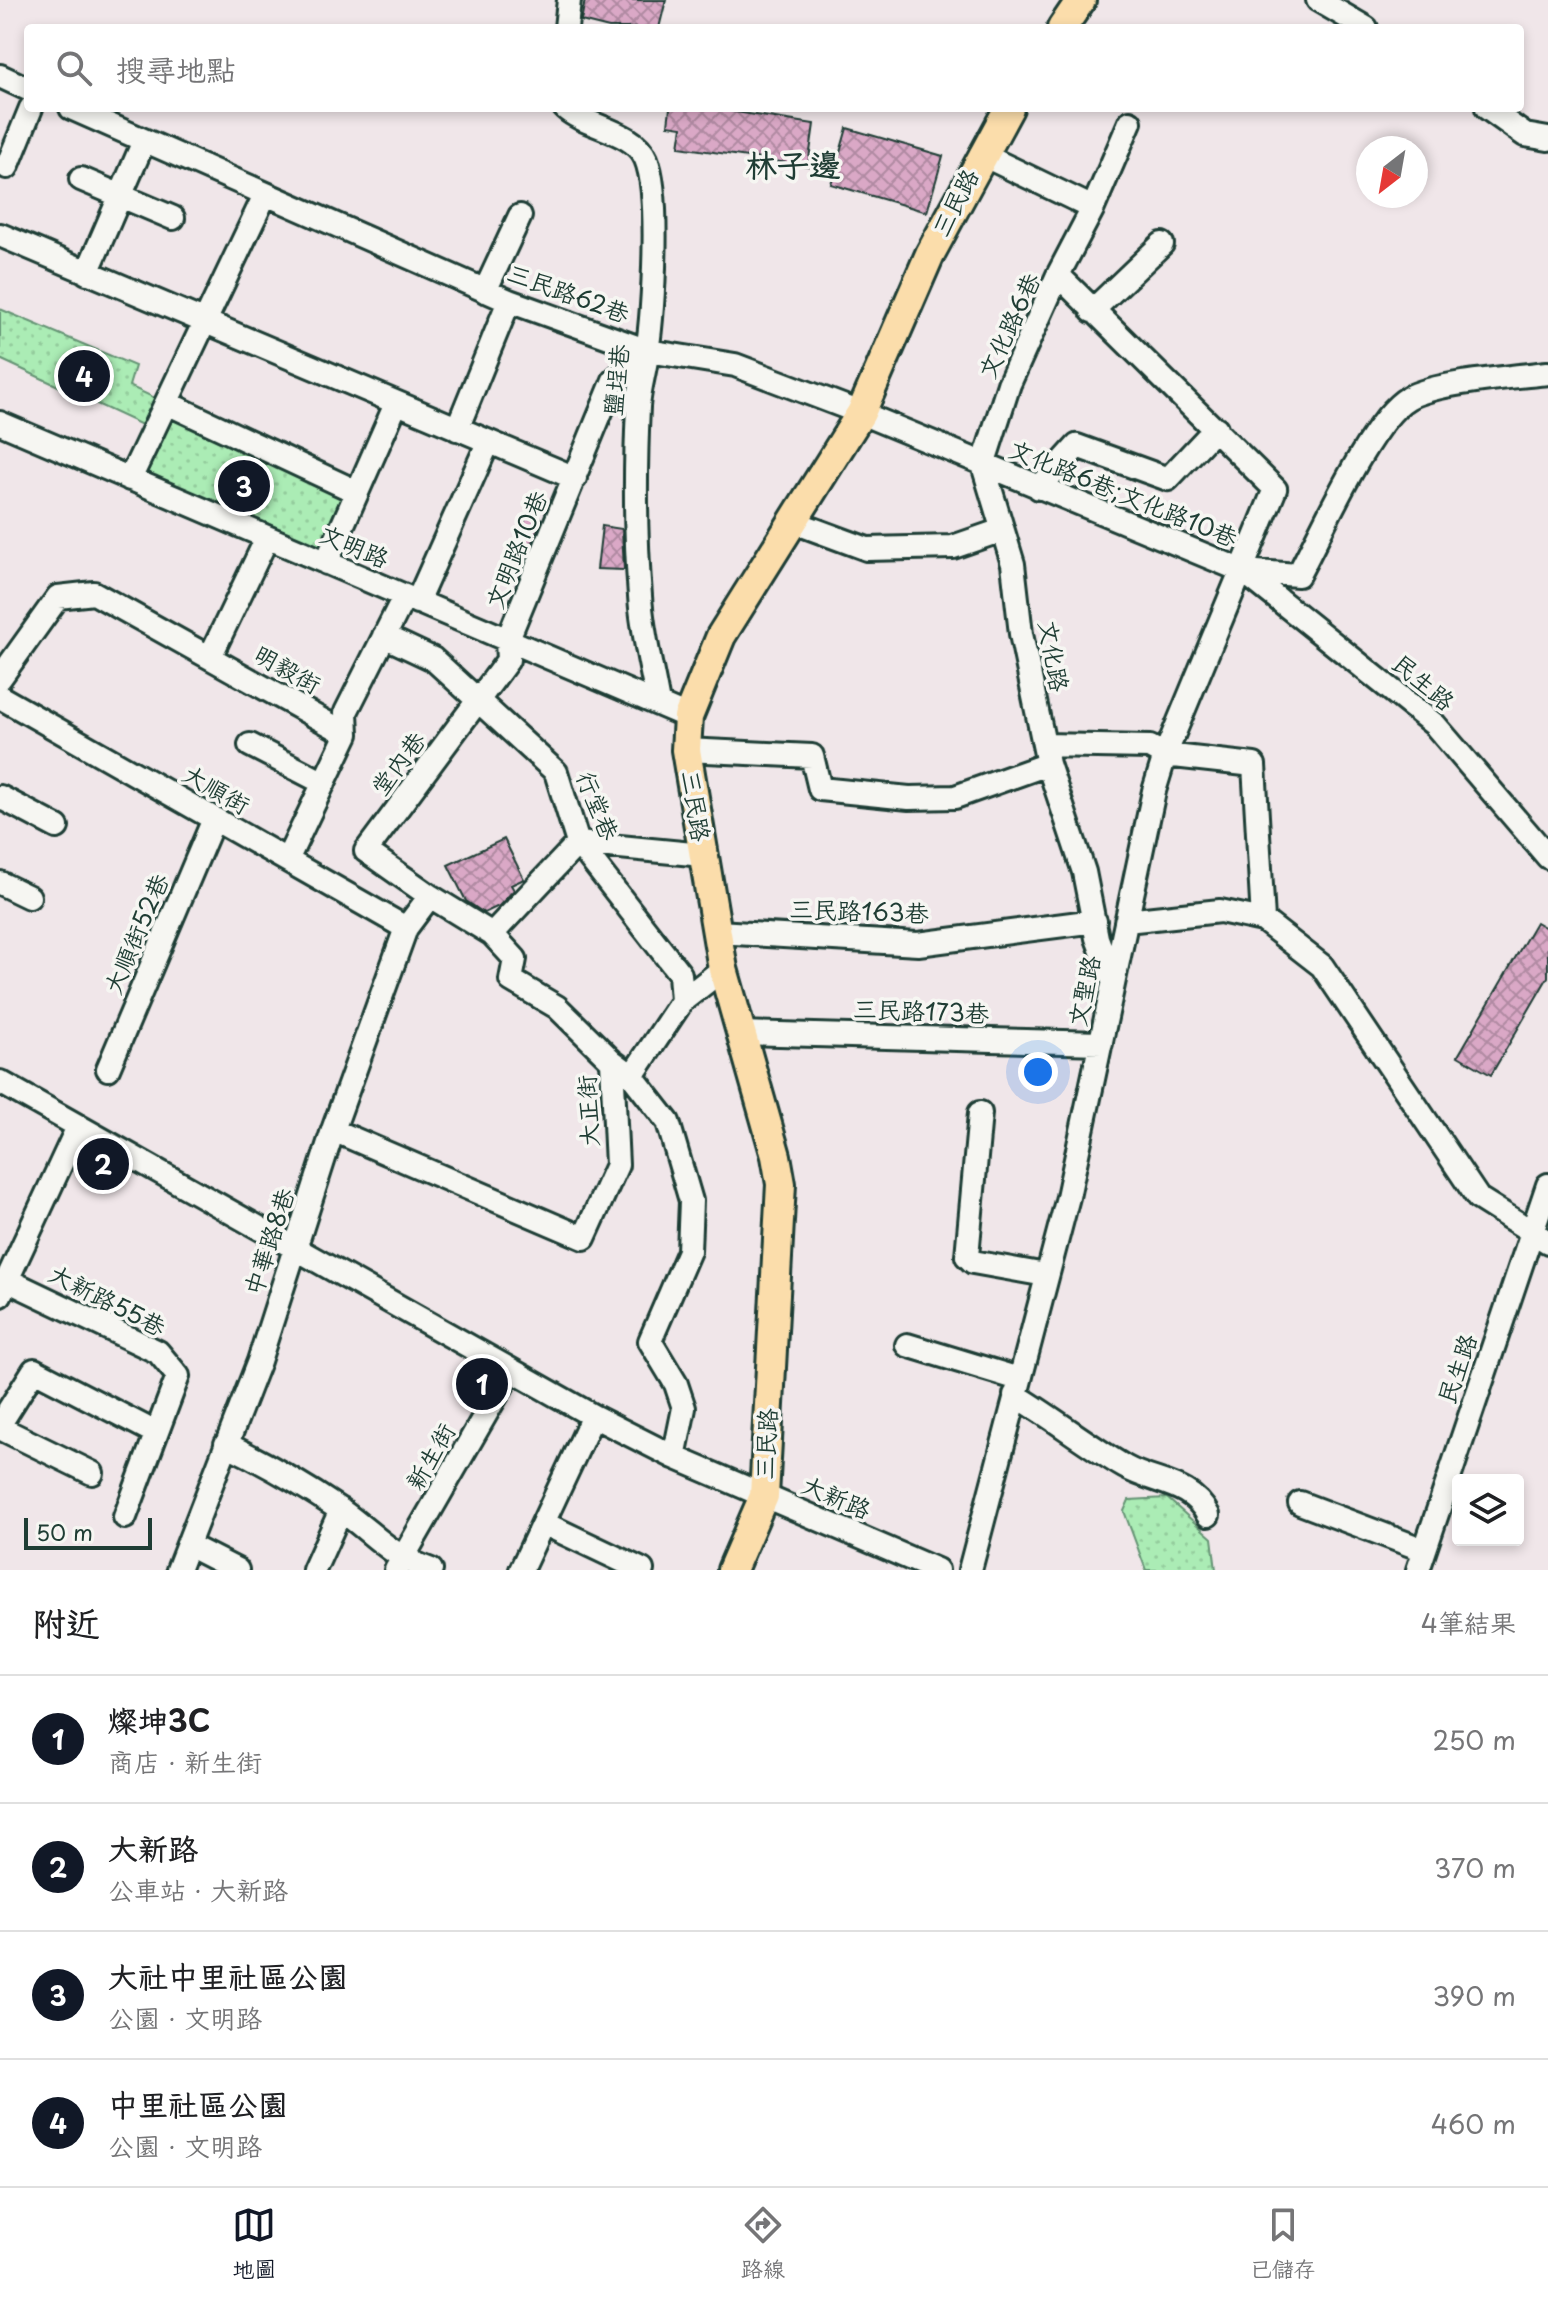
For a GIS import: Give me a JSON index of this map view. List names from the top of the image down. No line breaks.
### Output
{"streets":{"main road":["三民路"],"street":["三民路62巷","文化路6巷","鹽埕巷","文化路6巷;文化路10巷","文明路","文明路10巷","文化路","明毅街","民生路","堂內巷","大順街","行堂巷","三民路163巷","大順街52巷","文聖路","三民路173巷","大正街","中華路8巷","大新路55巷","新生街","大新路"]},"crossings":[["三民路","三民路62巷"],["三民路","文明路"],["三民路","三民路163巷"],["三民路","三民路173巷"],["三民路","大正街"],["三民路","大新路"],["三民路62巷","鹽埕巷"],["三民路62巷","文明路10巷"],["文化路6巷","文化路6巷;文化路10巷"],["文化路6巷","文化路"],["文化路6巷","民生路"],["文化路6巷","文聖路"],["鹽埕巷","文明路"],["鹽埕巷","文明路10巷"],["文化路6巷;文化路10巷","文化路"],["文化路6巷;文化路10巷","民生路"],["文化路6巷;文化路10巷","文聖路"],["文明路","文明路10巷"],["文明路","堂內巷"],["文明路10巷","堂內巷"],["文化路","三民路163巷"],["文化路","文聖路"],["民生路","文聖路"],["堂內巷","行堂巷"],["堂內巷","中華路8巷"],["大順街","大順街52巷"],["大順街","中華路8巷"],["行堂巷","大正街"],["文聖路","三民路173巷"],["大正街","中華路8巷"],["中華路8巷","大新路"],["新生街","大新路"]],"districts":["林子邊"],"scale_bar":"50 m","north":"bottom left","page":{"search":"搜尋地點","pins":["4","3","2","1"],"scale":"50 m","heading":["附近","4筆結果"],"list":[{"mark":"1","name":"燦坤3C","note":"商店 · 新生街","value":"250 m"},{"mark":"2","name":"大新路","note":"公車站 · 大新路","value":"370 m"},{"mark":"3","name":"大社中里社區公園","note":"公園 · 文明路","value":"390 m"},{"mark":"4","name":"中里社區公園","note":"公園 · 文明路","value":"460 m"}],"nav":["地圖","路線","已儲存"]}}
